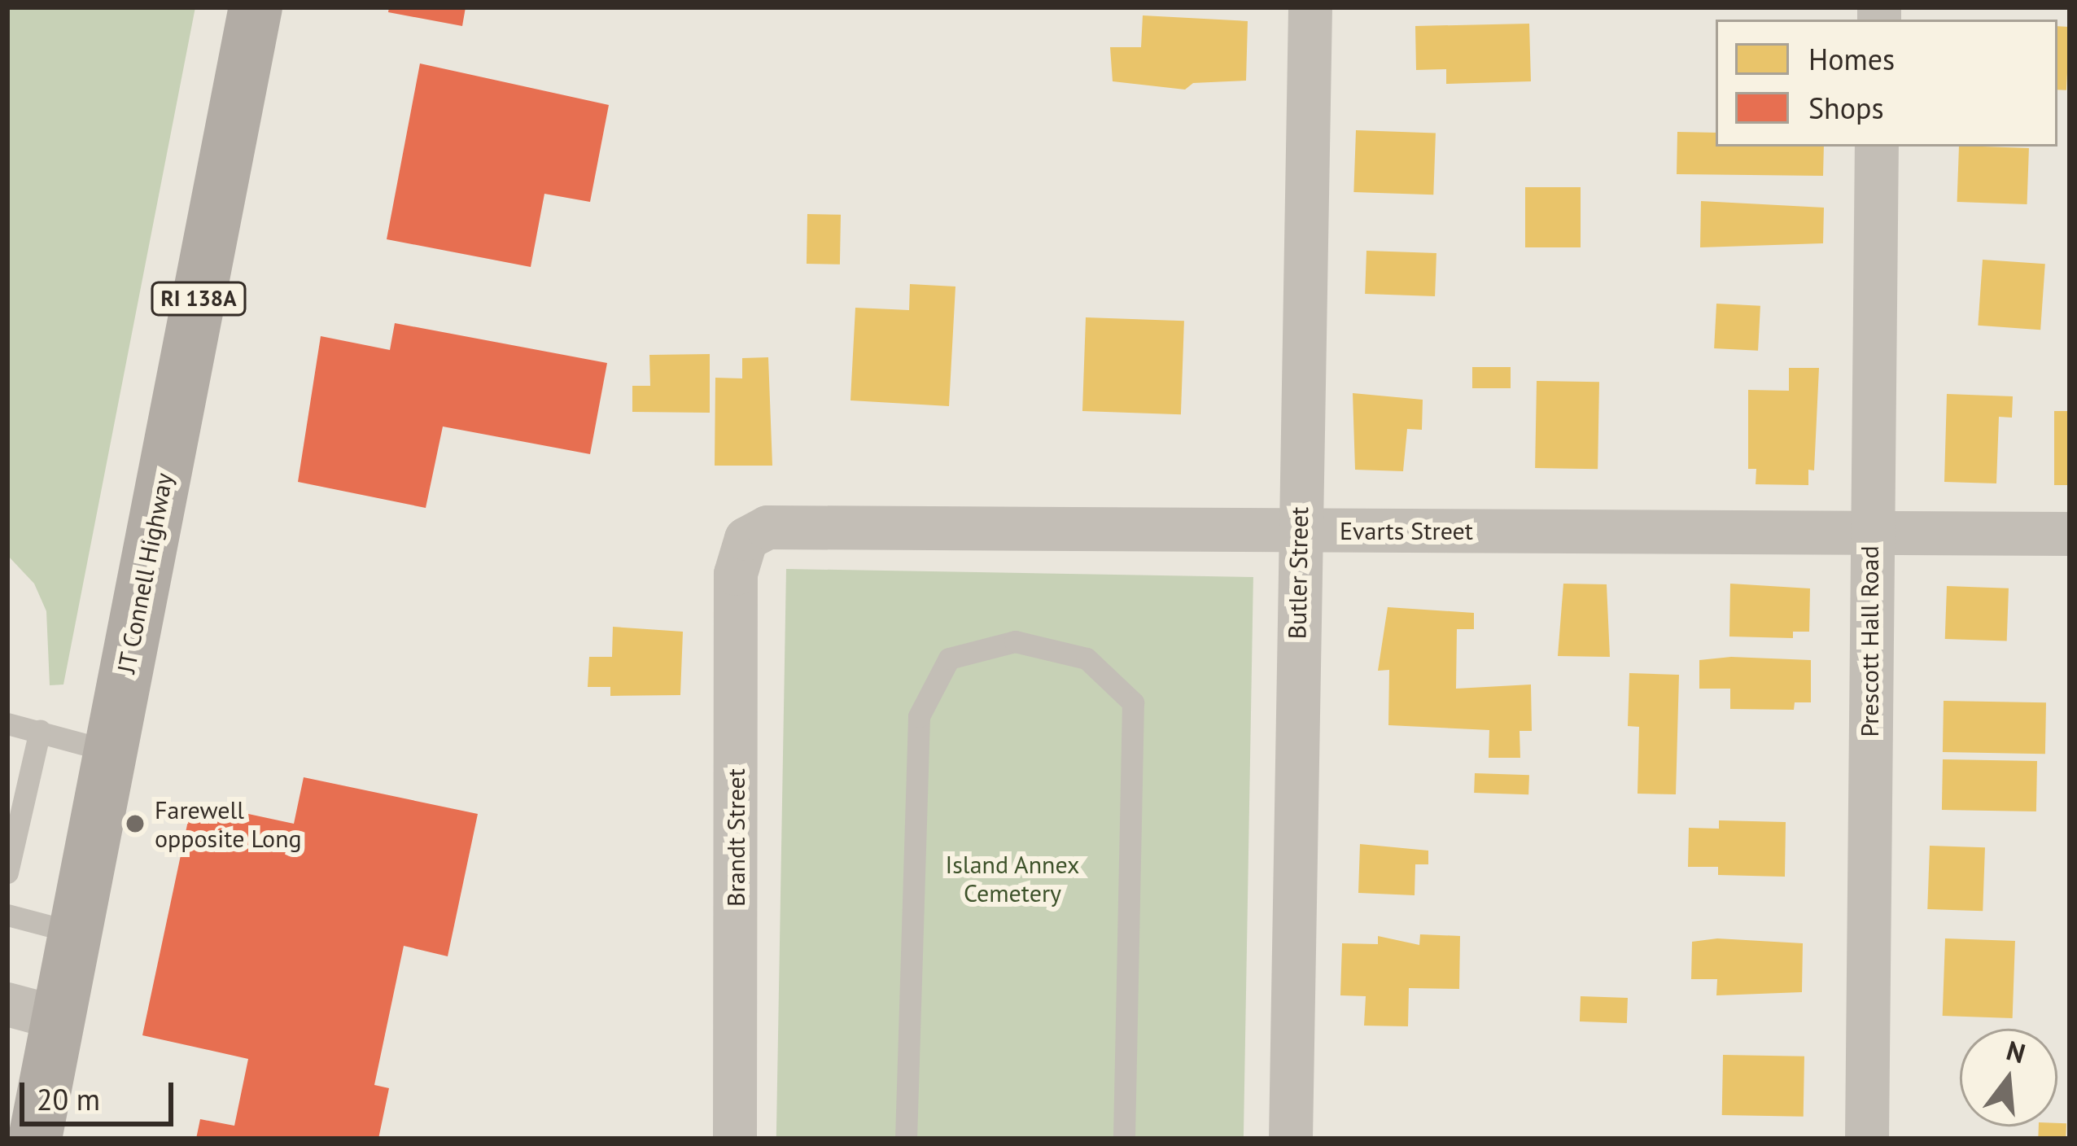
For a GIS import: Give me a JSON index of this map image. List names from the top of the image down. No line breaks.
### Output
{"streets":{"main road":["RI 138A","JT Connell Highway"],"street":["Evarts Street","Butler Street","Prescott Hall Road","Brandt Street"]},"crossings":[["Evarts Street","Butler Street"],["Evarts Street","Prescott Hall Road"],["Evarts Street","Brandt Street"]],"parks":["Island Annex Cemetery"],"places":["Farewell opposite Long"],"legend":["Homes","Shops"],"scale_bar":"20 m","north":"top"}
